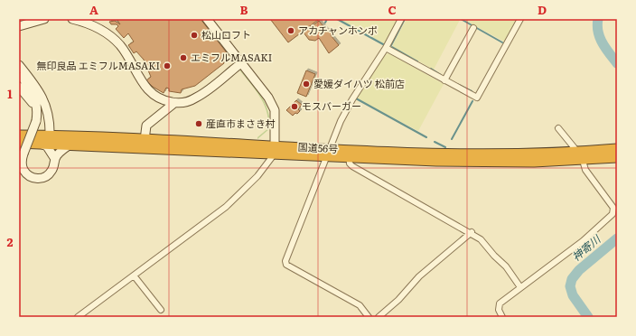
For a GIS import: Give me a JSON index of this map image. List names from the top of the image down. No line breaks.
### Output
{"streets":{"highway":["国道56号"]},"water":["神寄川"],"places":["アカチャンホンポ","松山ロフト","エミフルMASAKI","無印良品 エミフルMASAKI","愛媛ダイハツ 松前店","モスバーガー","産直市まさき村"],"grid":{"columns":["A","B","C","D"],"rows":["1","2"]}}
